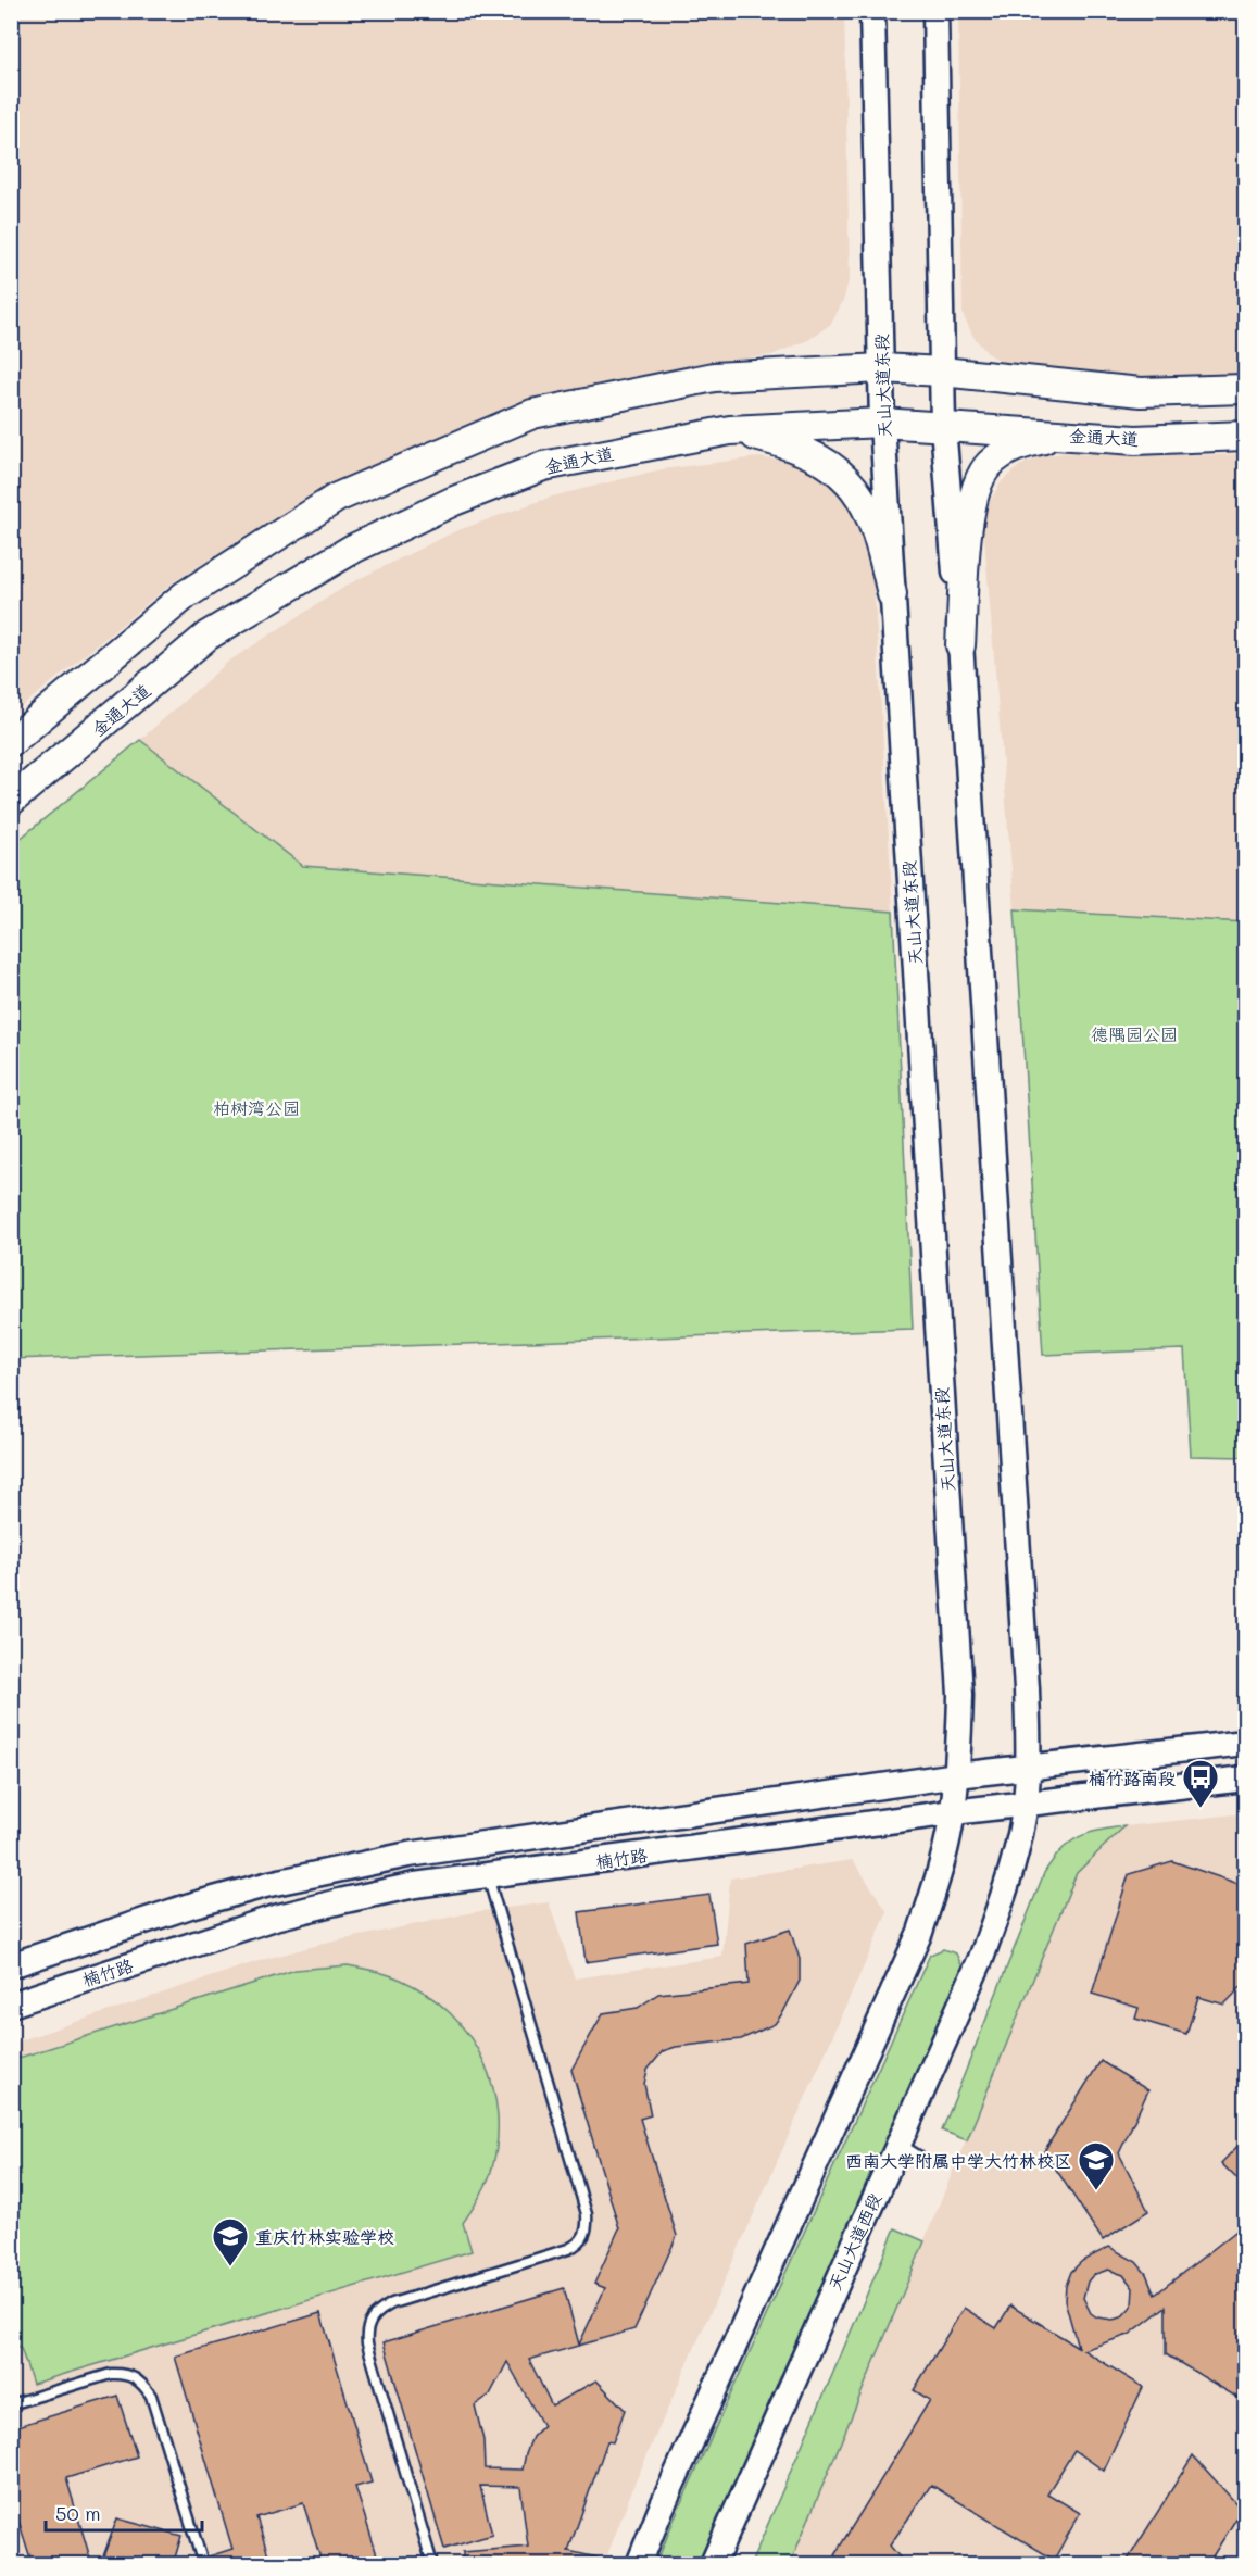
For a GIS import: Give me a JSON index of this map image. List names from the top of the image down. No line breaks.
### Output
{"streets":{"main road":["天山大道东段","金通大道","楠竹路","天山大道西段"]},"crossings":[["天山大道东段","金通大道"],["天山大道东段","楠竹路"],["楠竹路","天山大道西段"]],"parks":["德隅园公园","柏树湾公园"],"places":{"bus stop":["楠竹路南段"],"school or university":["西南大学附属中学大竹林校区","重庆竹林实验学校"]},"scale_bar":"50 m"}
